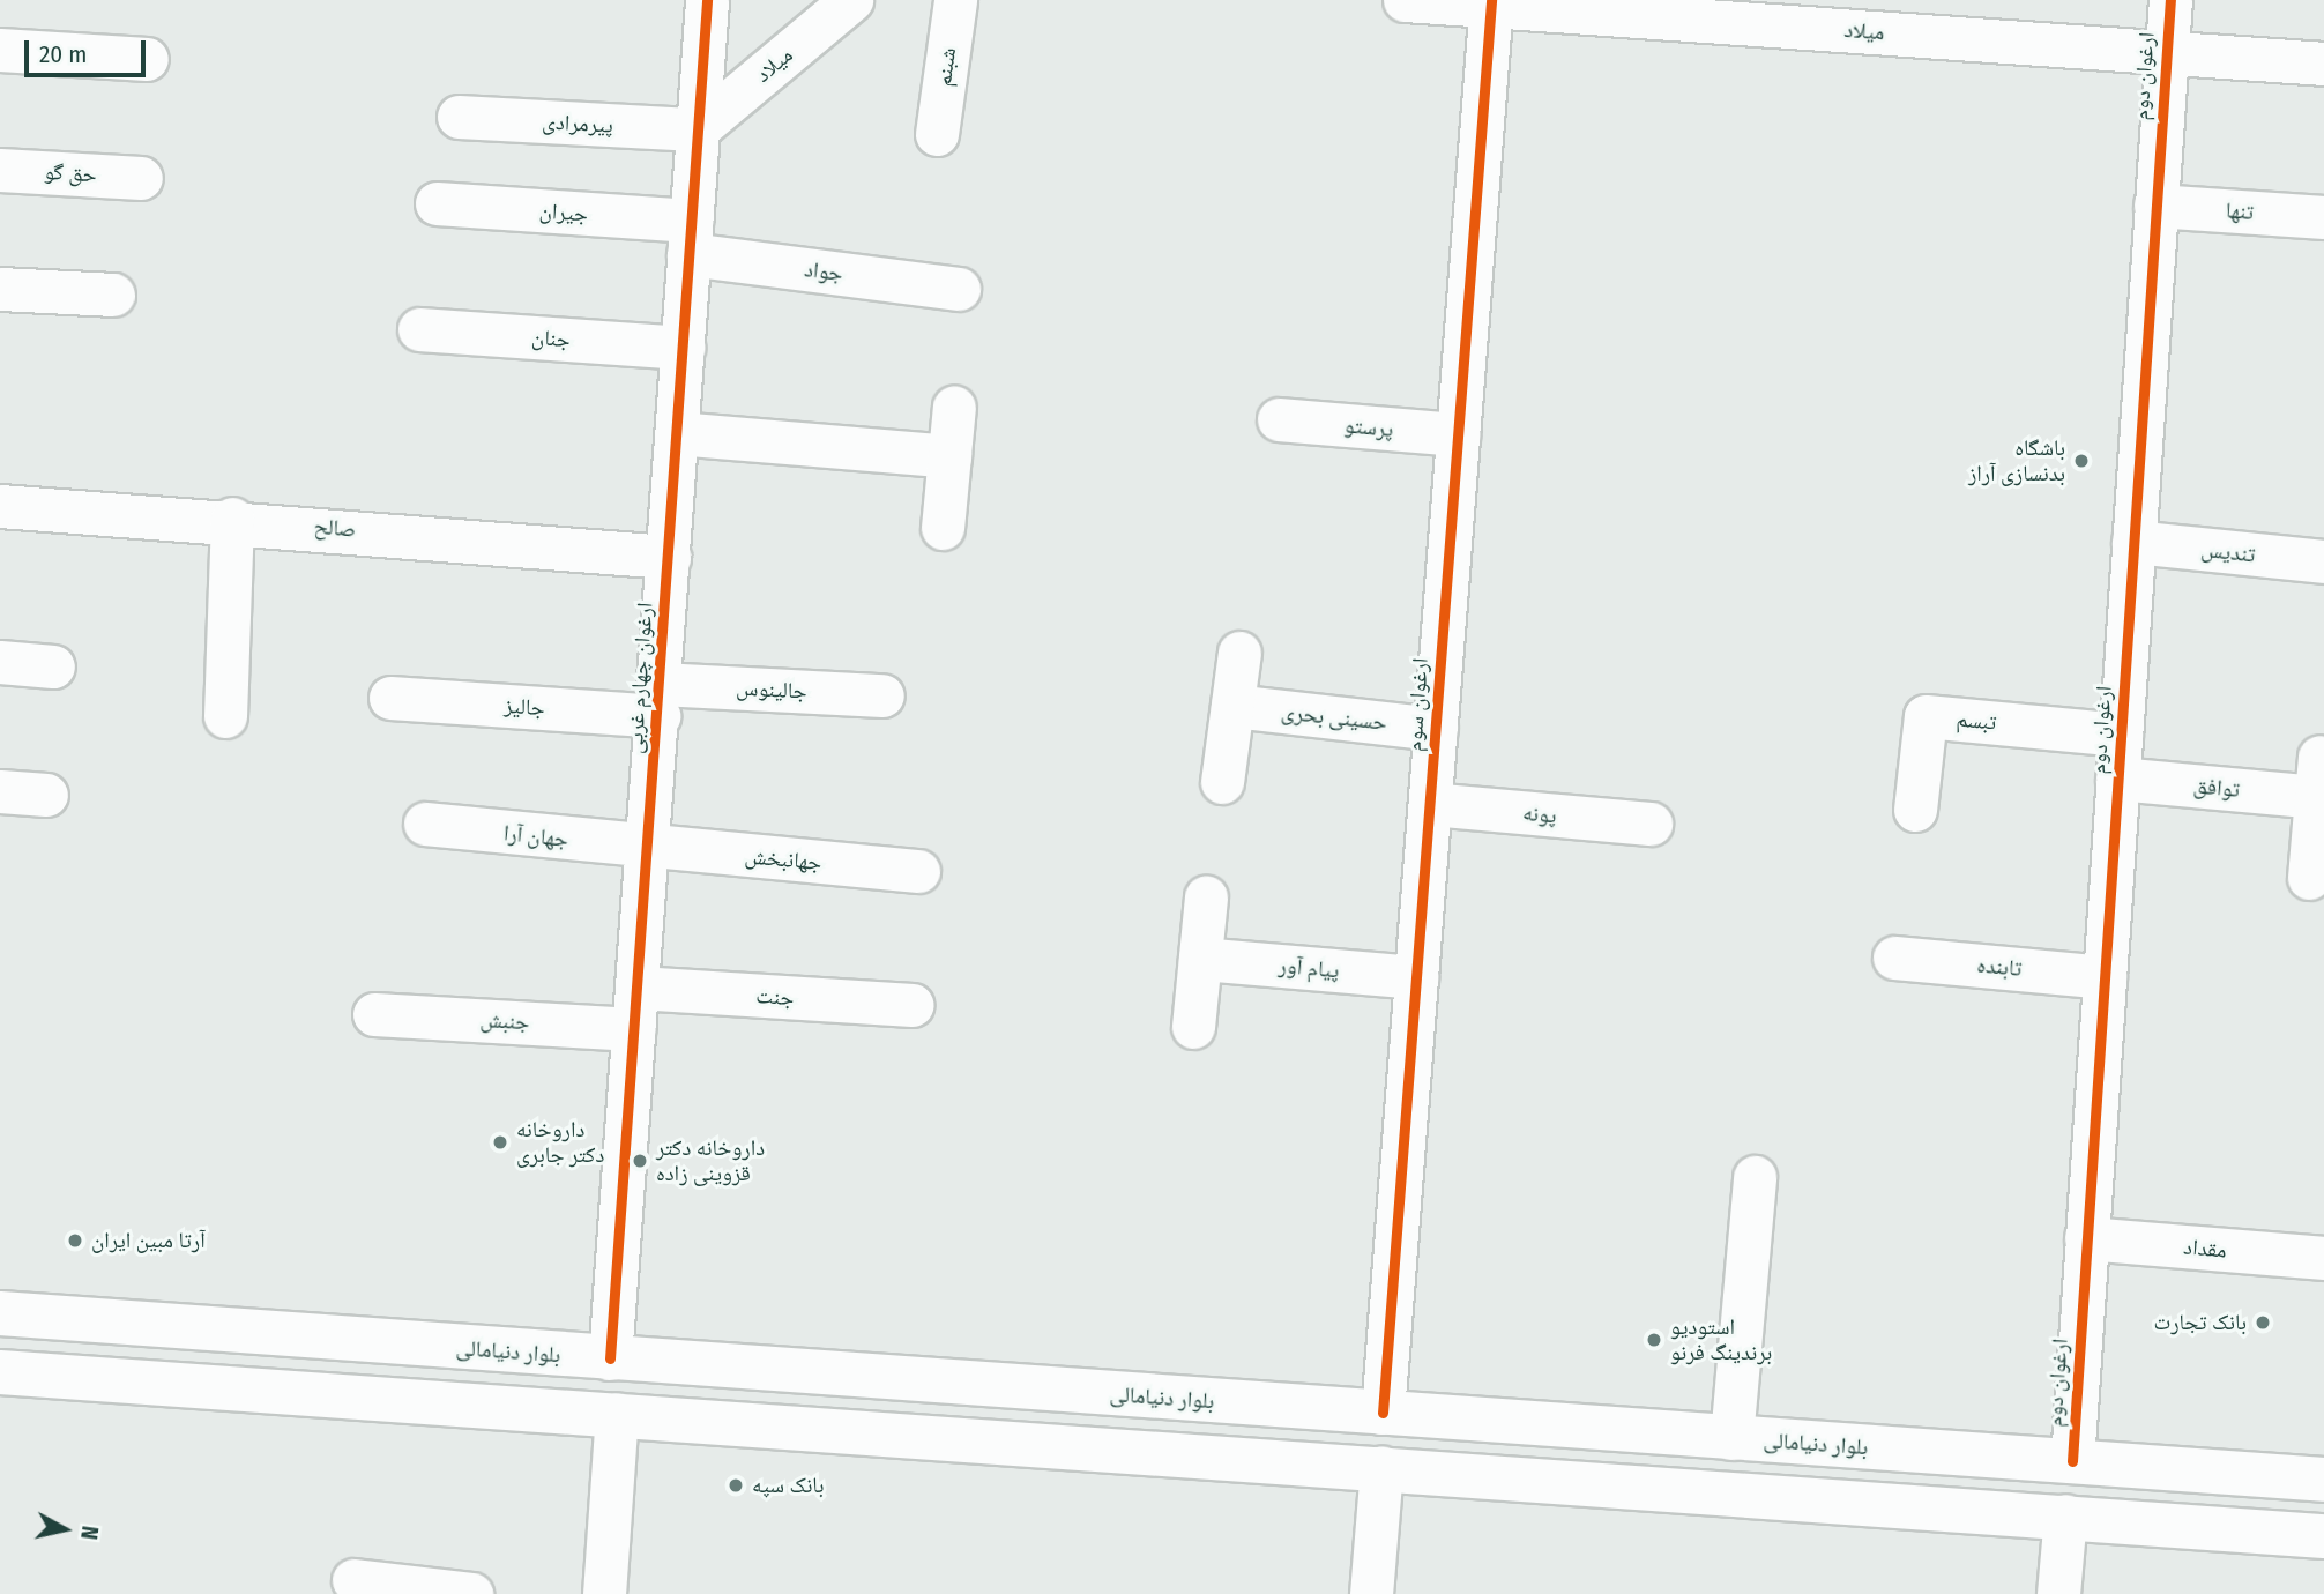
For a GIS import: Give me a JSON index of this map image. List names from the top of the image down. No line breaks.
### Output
{"streets":{"main road":["بلوار دنیامالی"],"street":["میلاد","شبنم","ارغوان دوم","پیرمرادی","حق گو","تنها","جیران","جواد","جنان","پرستو","صالح","تندیس","ارغوان چهارم غربی","جالینوس","ارغوان سوم","جالیز","حسینی بحری","تبسم","توافق","پونه","جهان آرا","جهانبخش","تابنده","پیام آور","جنت","جنبش","مقداد"]},"crossings":[["میلاد","ارغوان دوم"],["میلاد","پیرمرادی"],["میلاد","ارغوان چهارم غربی"],["میلاد","ارغوان سوم"],["ارغوان دوم","تنها"],["ارغوان دوم","تندیس"],["ارغوان دوم","تبسم"],["ارغوان دوم","توافق"],["ارغوان دوم","تابنده"],["ارغوان دوم","مقداد"],["ارغوان دوم","بلوار دنیامالی"],["پیرمرادی","ارغوان چهارم غربی"],["جیران","جواد"],["جیران","ارغوان چهارم غربی"],["جواد","ارغوان چهارم غربی"],["جنان","ارغوان چهارم غربی"],["پرستو","ارغوان سوم"],["صالح","ارغوان چهارم غربی"],["ارغوان چهارم غربی","جالینوس"],["ارغوان چهارم غربی","جالیز"],["ارغوان چهارم غربی","جهان آرا"],["ارغوان چهارم غربی","جهانبخش"],["ارغوان چهارم غربی","جنت"],["ارغوان چهارم غربی","جنبش"],["ارغوان چهارم غربی","بلوار دنیامالی"],["جالینوس","جالیز"],["ارغوان سوم","حسینی بحری"],["ارغوان سوم","پونه"],["ارغوان سوم","پیام آور"],["ارغوان سوم","بلوار دنیامالی"],["جهان آرا","جهانبخش"]],"places":["باشگاه بدنسازی آراز","داروخانه دکتر جابری","داروخانه دکتر قزوینی زاده","آرتا مبین ایران","بانک تجارت","استودیو برندینگ فرنو","بانک سپه"],"scale_bar":"20 m","north":"right"}
